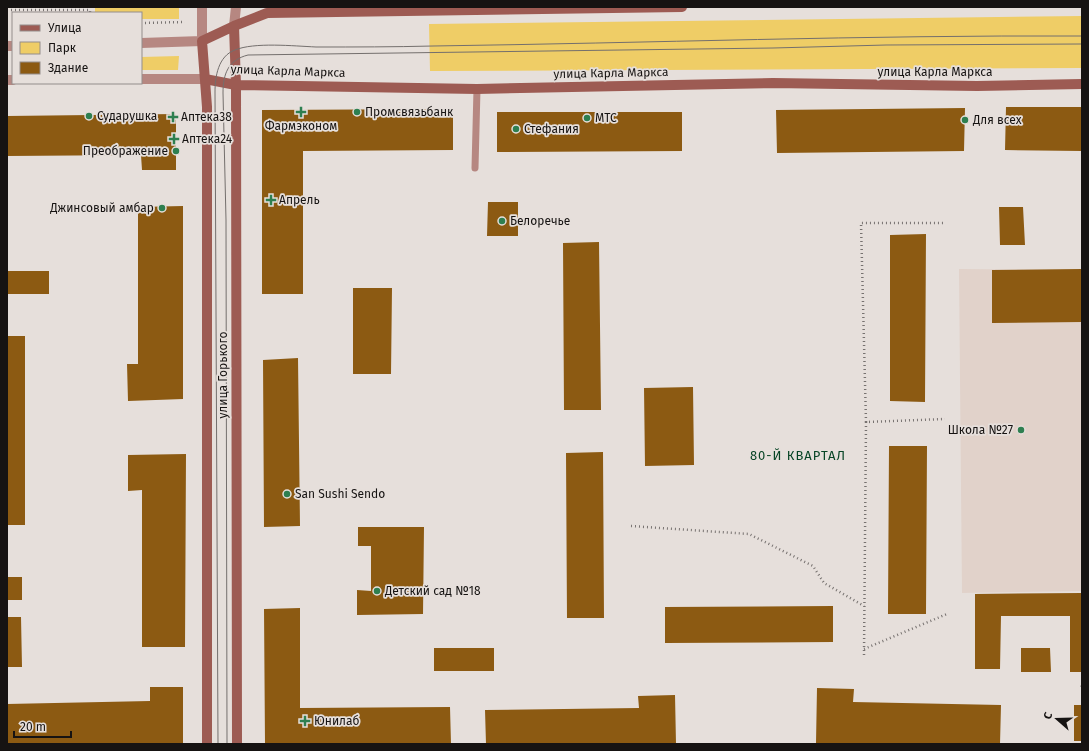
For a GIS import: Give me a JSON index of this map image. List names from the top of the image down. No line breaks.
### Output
{"streets":{"main road":["улица Карла Маркса","улица Горького"]},"crossings":[["улица Карла Маркса","улица Горького"]],"districts":["80-Й КВАРТАЛ"],"places":{"health":["Фармэконом","Аптека38","Аптека24","Апрель","Юнилаб"],"other":["Промсвязьбанк","Сударушка","МТС","Для всех","Стефания","Преображение","Джинсовый амбар","Белоречье","Школа №27","San Sushi Sendo","Детский сад №18"]},"legend":["Улица","Парк","Здание"],"scale_bar":"20 m","north":"left"}
